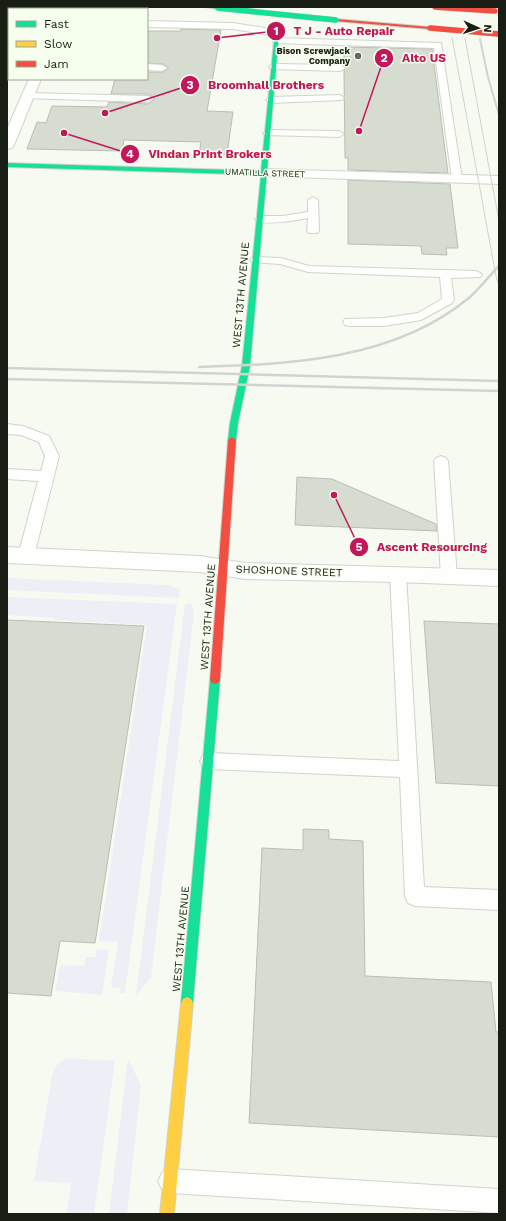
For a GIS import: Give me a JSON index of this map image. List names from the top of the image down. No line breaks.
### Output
{"streets":{"main road":["UMATILLA STREET","WEST 13TH AVENUE"],"street":["SHOSHONE STREET"]},"crossings":[["UMATILLA STREET","WEST 13TH AVENUE"],["WEST 13TH AVENUE","SHOSHONE STREET"]],"places":["T J - Auto Repair","Bison Screwjack Company","Broomhall Brothers","Alto US","Vindan Print Brokers","Ascent Resourcing"],"legend":["Fast","Slow","Jam"],"north":"right"}
